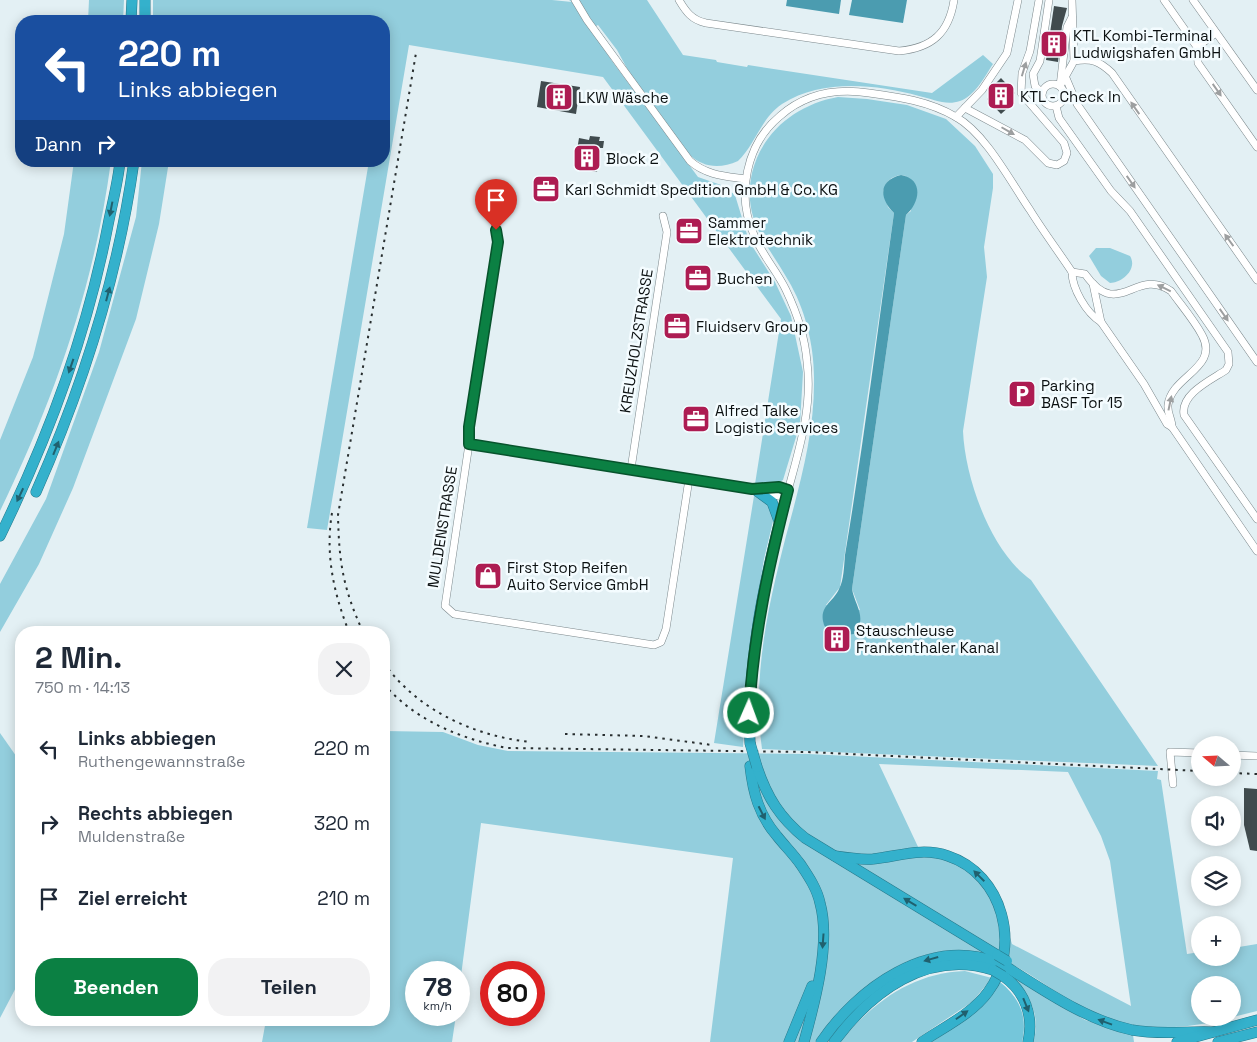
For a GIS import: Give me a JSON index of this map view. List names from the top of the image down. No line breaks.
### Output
{"streets":{"street":["KREUZHOLZSTRASSE","MULDENSTRASSE"]},"places":{"building":["KTL Kombi-Terminal Ludwigshafen GmbH","KTL - Check In","LKW Wäsche","Block 2","Stauschleuse Frankenthaler Kanal"],"office":["Karl Schmidt Spedition GmbH & Co. KG","Sammer Elektrotechnik","Buchen","Fluidserv Group","Alfred Talke Logistic Services"],"parking":["Parking BASF Tor 15"],"shop":["First Stop Reifen Auito Service GmbH"]},"north":"left","page":{"turn":["220 m","Links abbiegen"],"then":"Dann","heading":["2 Min.","750 m · 14:13"],"list":[{"name":"Links abbiegen","note":"Ruthengewannstraße","value":"220 m"},{"name":"Rechts abbiegen","note":"Muldenstraße","value":"320 m"},{"name":"Ziel erreicht","value":"210 m"}],"map_buttons":["+","−"],"buttons":["Beenden","Teilen"],"speed":"78 km/h","limit":"80"}}
